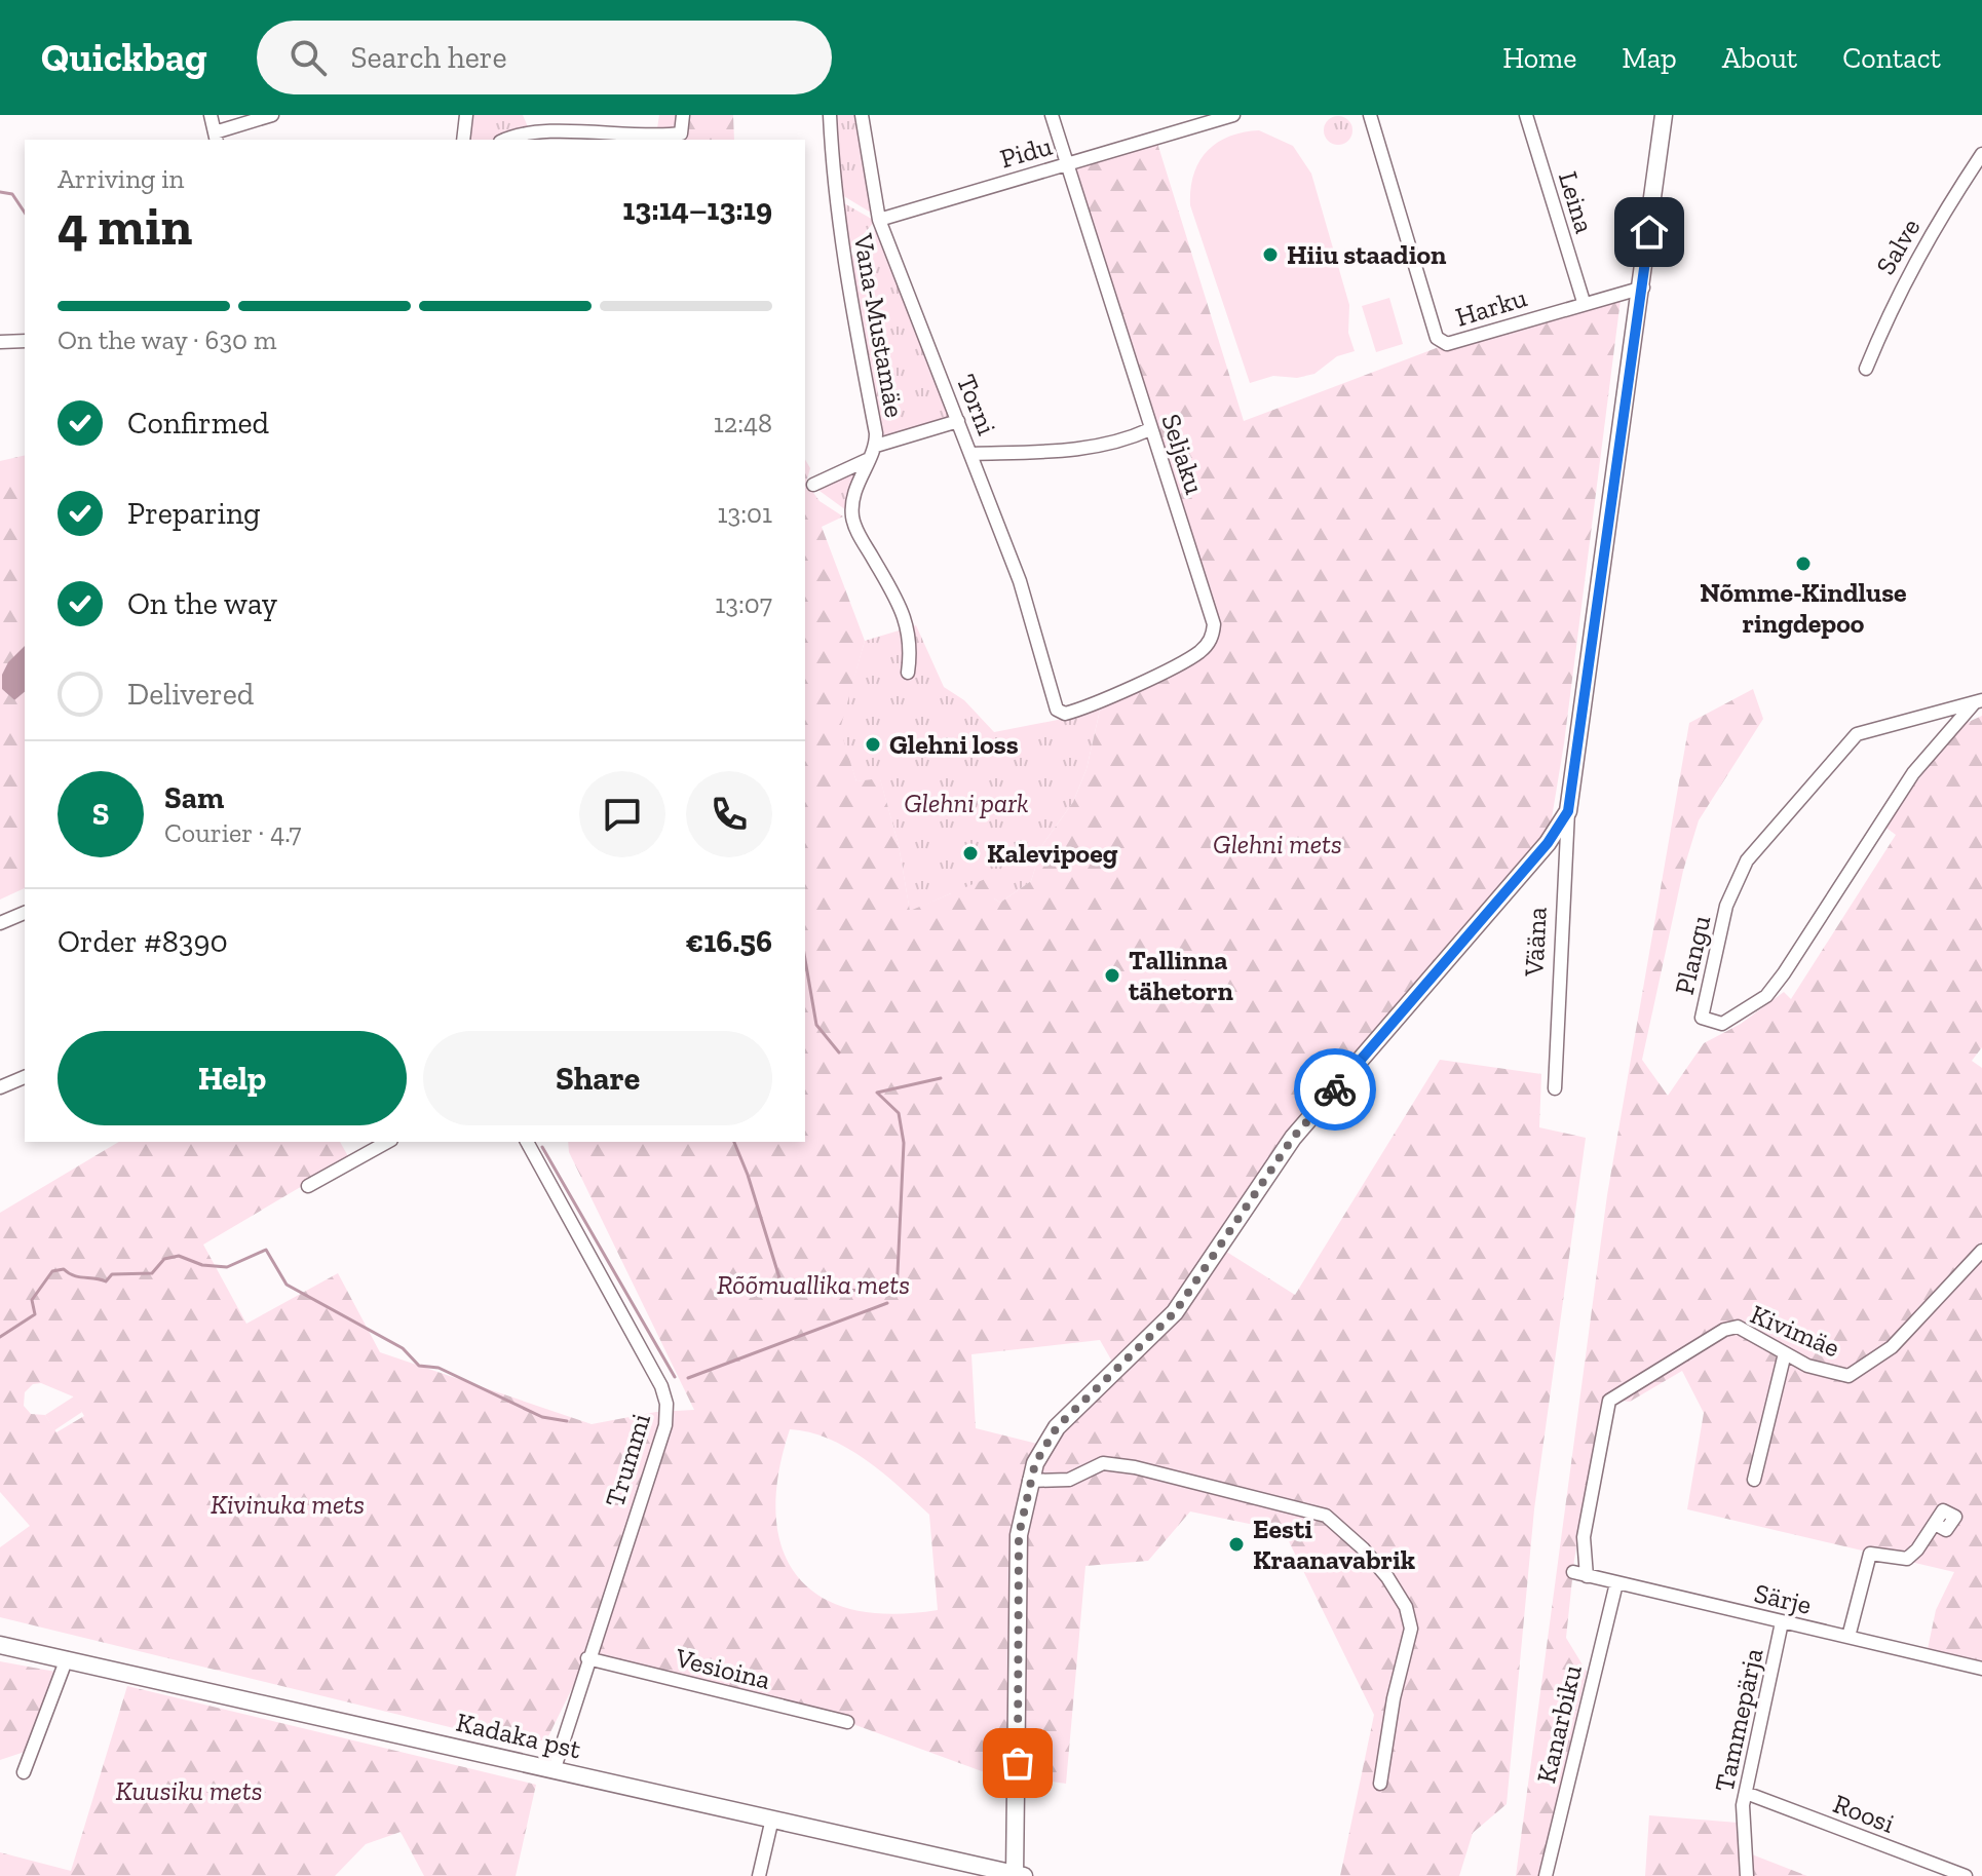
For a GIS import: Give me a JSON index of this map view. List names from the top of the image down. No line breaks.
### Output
{"streets":{"street":["Pidu","Leina","Salve","Harku","Vana-Mustamäe","Torni","Seljaku","Vääna","Plangu","Kivimäe","Trummi","Särje","Vesioina","Tammepärja","Kanarbiku","Kadaka pst","Roosi"]},"crossings":[["Pidu","Torni"],["Pidu","Seljaku"],["Leina","Harku"],["Harku","Vääna"],["Torni","Seljaku"],["Kivimäe","Särje"],["Trummi","Vesioina"],["Trummi","Kadaka pst"],["Särje","Tammepärja"],["Särje","Kanarbiku"],["Tammepärja","Roosi"]],"parks":["Glehni park","Glehni mets","Rõõmuallika mets","Kivinuka mets","Kuusiku mets"],"places":["Hiiu staadion","Nõmme-Kindluse ringdepoo","Glehni loss","Kalevipoeg","Tallinna tähetorn","Eesti Kraanavabrik"],"page":{"header":"Quickbag","search":"Search here","nav":["Home","Map","About","Contact"],"heading":["4 min","Arriving in","13:14–13:19"],"panel":["Sam","Courier · 4.7","Order #8390","€16.56"],"bar":"On the way · 630 m","list":[["Confirmed","12:48"],["Preparing","13:01"],["On the way","13:07"],"Delivered"],"round":"S","buttons":["Help","Share"]}}
